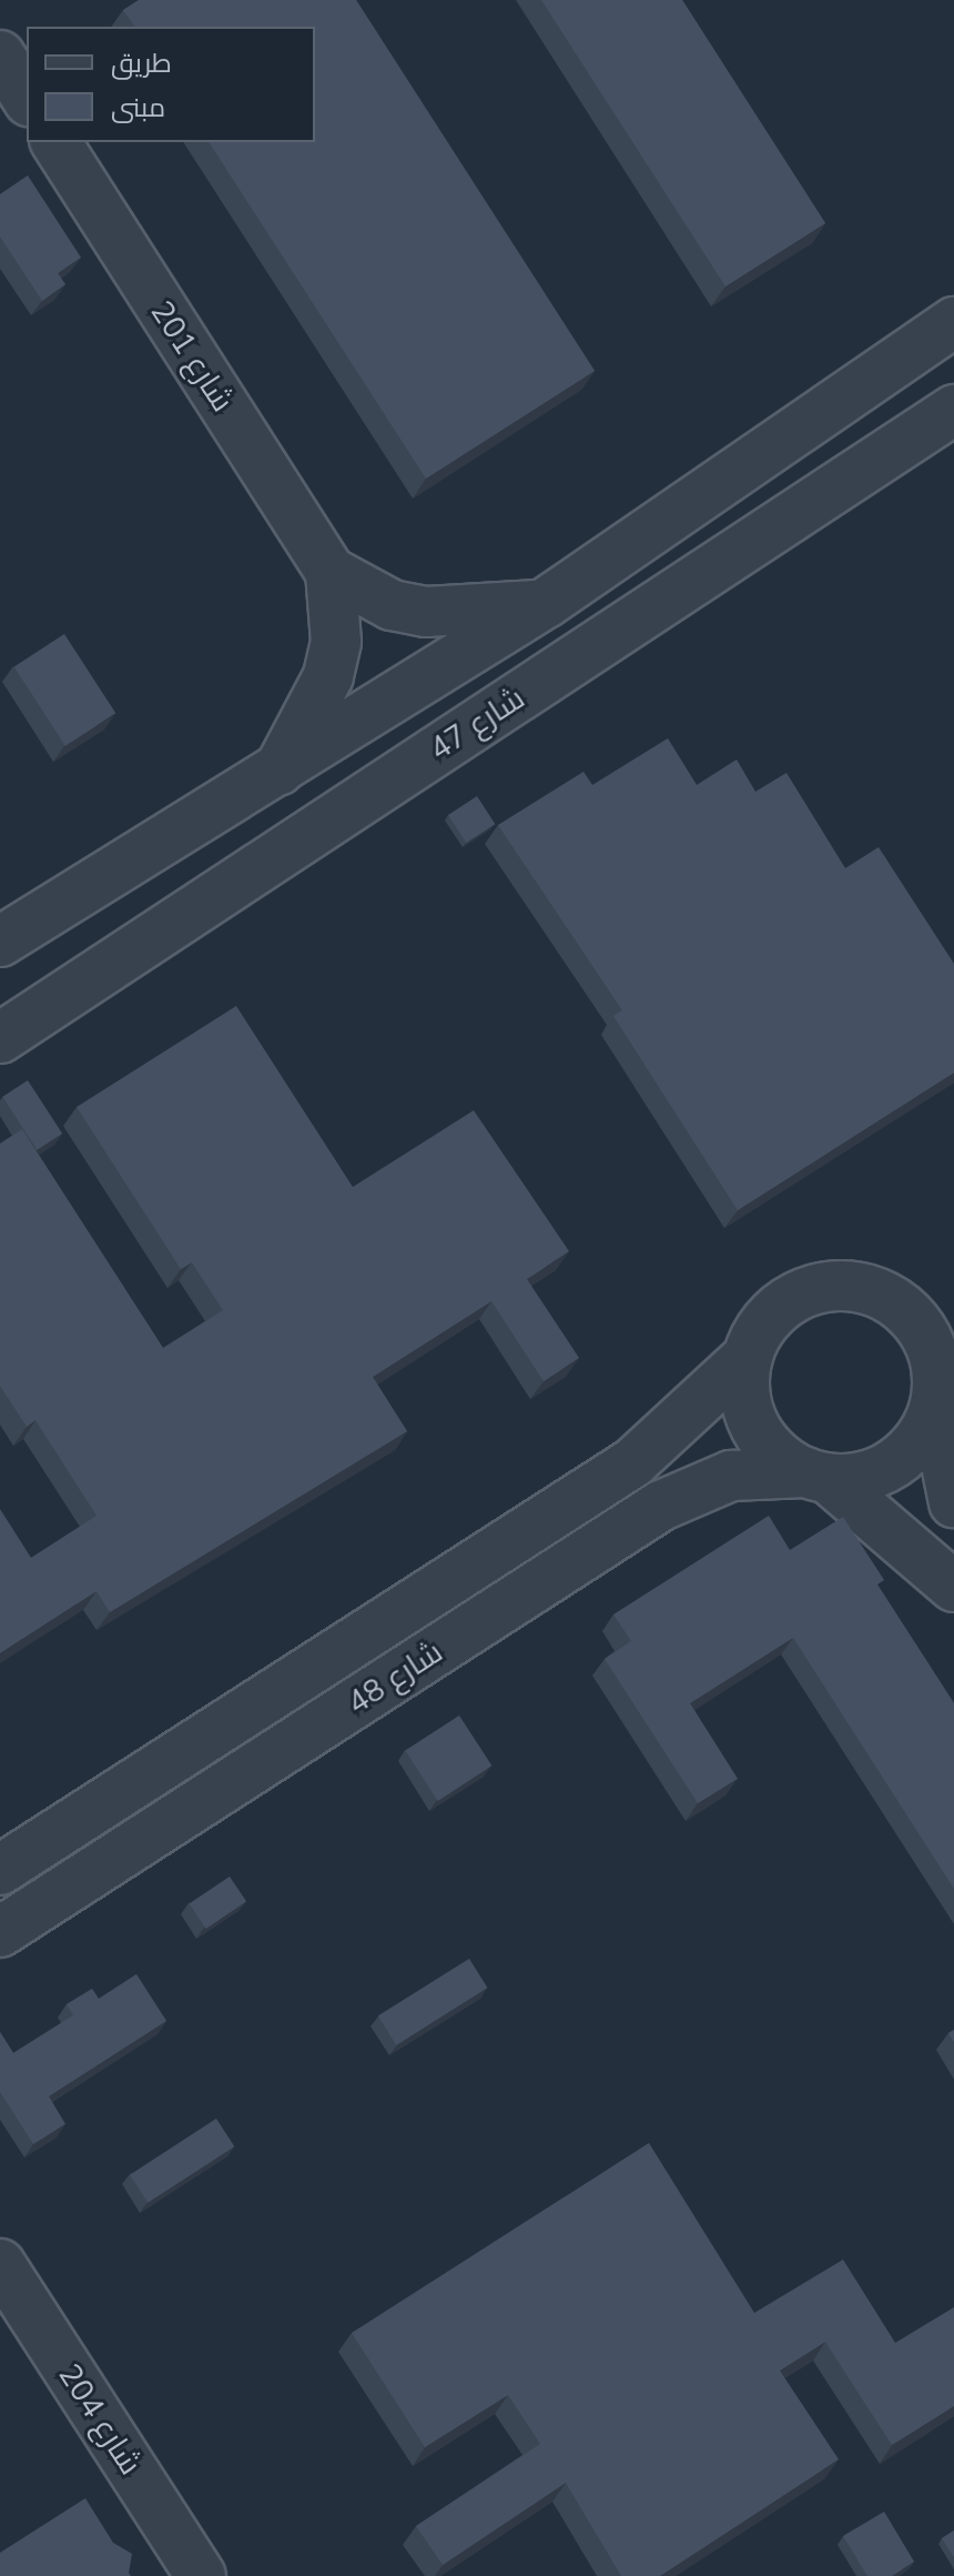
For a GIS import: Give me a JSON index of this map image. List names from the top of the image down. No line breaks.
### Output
{"streets":{"street":["شارع 201","شارع 47","شارع 48","شارع 204"]},"crossings":[["شارع 201","شارع 47"]],"legend":["طريق","مبنى"]}
